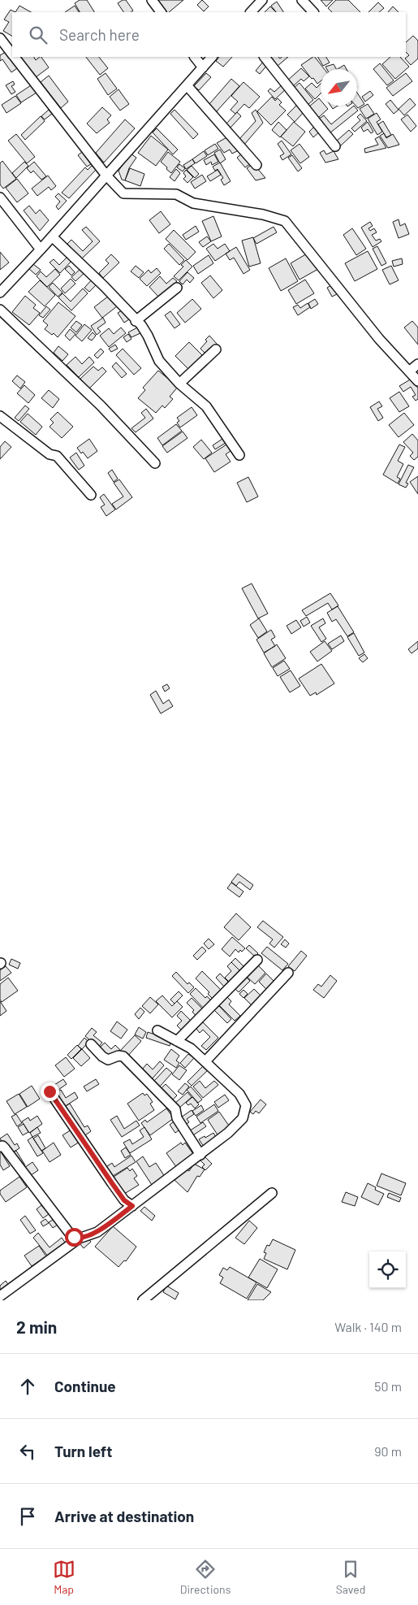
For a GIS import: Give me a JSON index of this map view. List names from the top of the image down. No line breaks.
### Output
{"north":"bottom left","page":{"search":"Search here","heading":["2 min","Walk · 140 m"],"list":[["Continue","50 m"],["Turn left","90 m"],"Arrive at destination"],"nav":["Map","Directions","Saved"]}}
